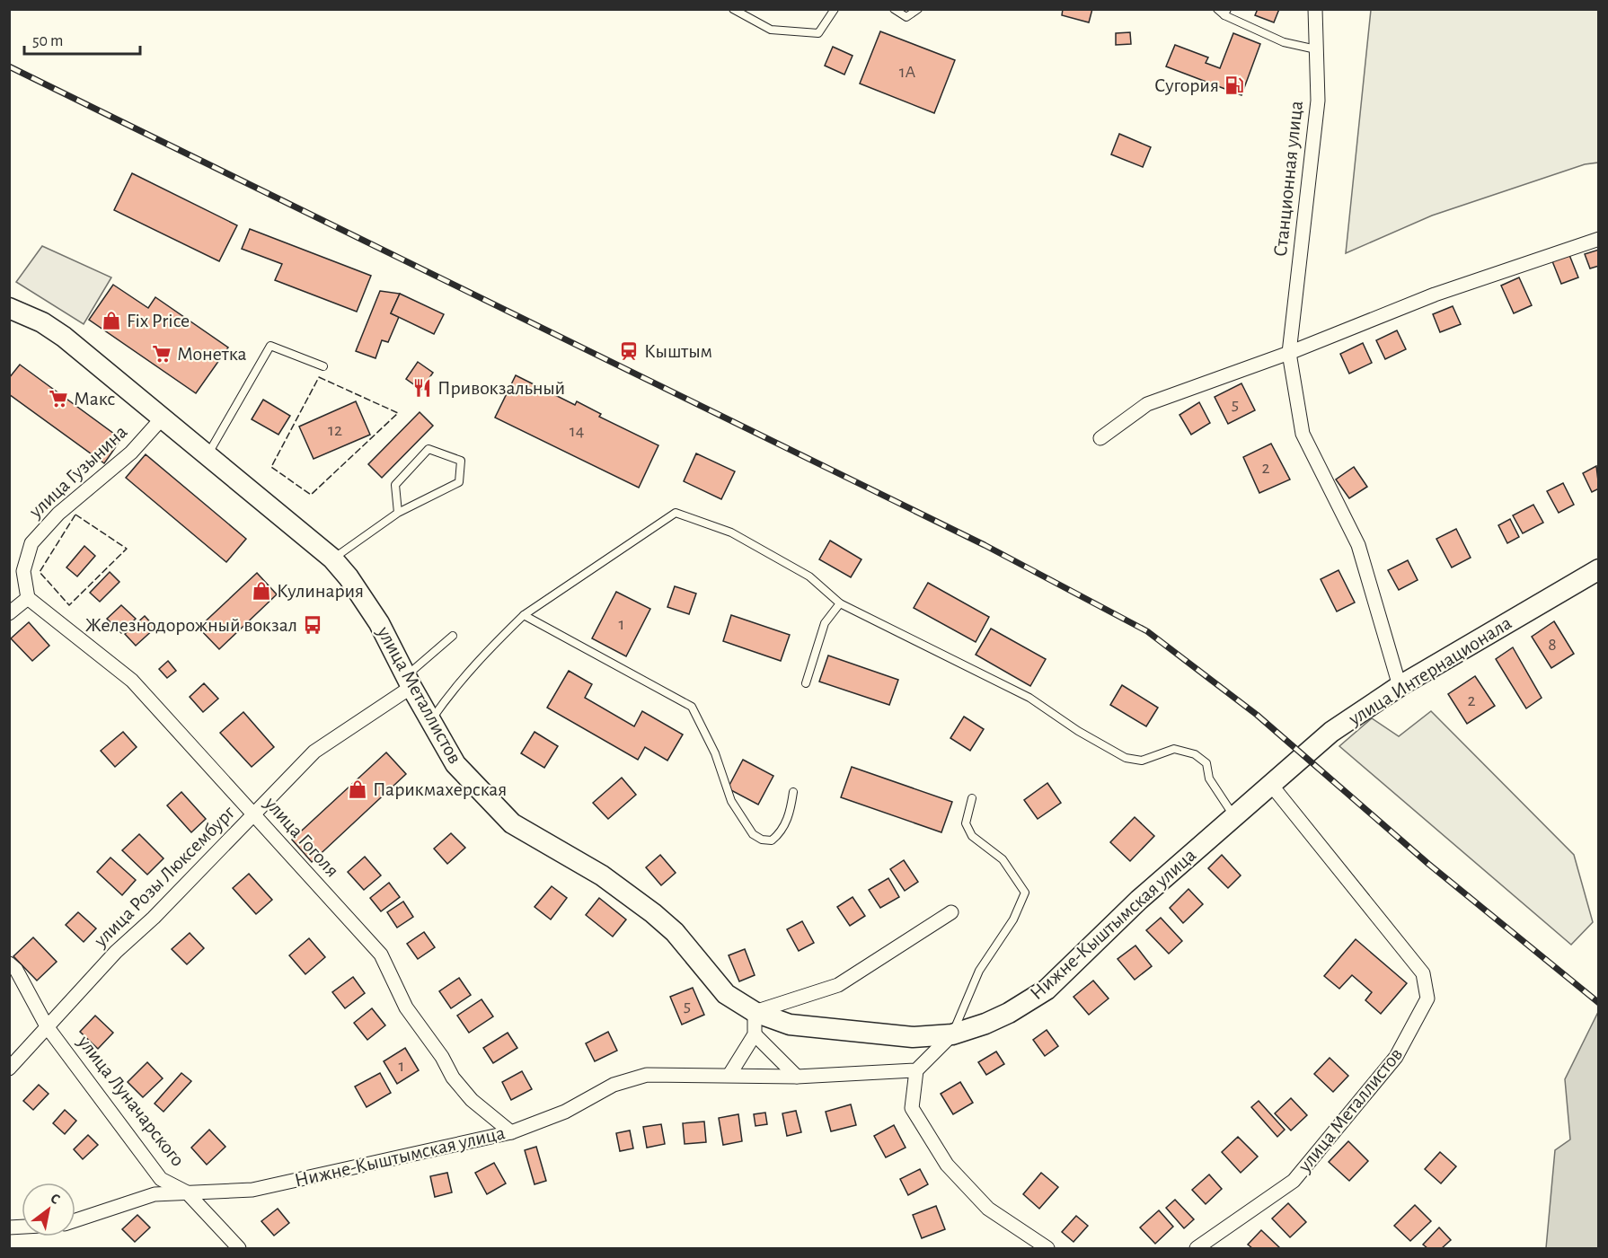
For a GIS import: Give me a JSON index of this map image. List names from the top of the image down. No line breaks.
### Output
{"streets":{"main road":["улица Интернационала","улица Металлистов","Нижне-Кыштымская улица"],"street":["Станционная улица","улица Гузынина","улица Гоголя","улица Розы Люксембург","улица Луначарского"]},"crossings":[["Станционная улица","улица Интернационала"],["улица Гузынина","улица Металлистов"],["улица Гузынина","улица Гоголя"],["улица Интернационала","улица Металлистов"],["улица Интернационала","Нижне-Кыштымская улица"],["улица Металлистов","улица Розы Люксембург"],["улица Металлистов","Нижне-Кыштымская улица"],["улица Гоголя","улица Розы Люксембург"],["улица Гоголя","Нижне-Кыштымская улица"],["улица Розы Люксембург","улица Луначарского"],["Нижне-Кыштымская улица","улица Луначарского"]],"places":{"fuel station":["Сугория"],"shop":["Fix Price","Кулинария","Парикмахерская"],"station":["Кыштым"],"supermarket":["Монетка","Макс"],"restaurant":["Привокзальный"],"bus stop":["Железнодорожный вокзал"]},"house_numbers":["1А","5","12","14","2","1","8","2","5","1"],"scale_bar":"50 m","north":"top right"}
